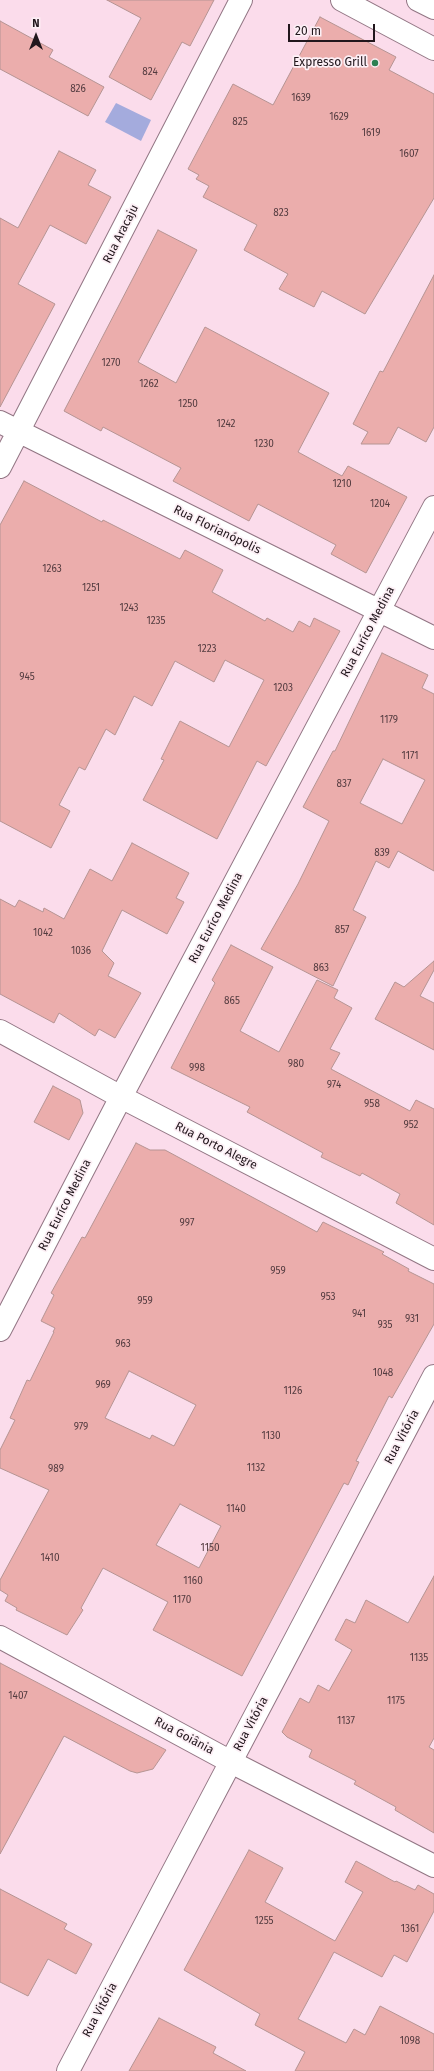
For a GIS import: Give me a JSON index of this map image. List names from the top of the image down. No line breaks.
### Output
{"streets":{"street":["Rua Aracaju","Rua Florianópolis","Rua Euríco Medina","Rua Porto Alegre","Rua Vitória","Rua Goiânia"]},"crossings":[["Rua Aracaju","Rua Florianópolis"],["Rua Florianópolis","Rua Euríco Medina"],["Rua Euríco Medina","Rua Porto Alegre"],["Rua Vitória","Rua Goiânia"]],"places":["Expresso Grill"],"house_numbers":["824","826","1639","1629","825","1619","1607","823","1270","1262","1250","1242","1230","1210","1204","1263","1251","1243","1235","1223","945","1203","1179","1171","837","839","857","1042","1036","863","865","980","998","974","958","952","997","959","953","959","941","931","935","963","1048","969","1126","979","1130","1132","989","1140","1150","1410","1160","1170","1135","1407","1175","1137","1255","1361","1098"],"scale_bar":"20 m","north":"top"}
